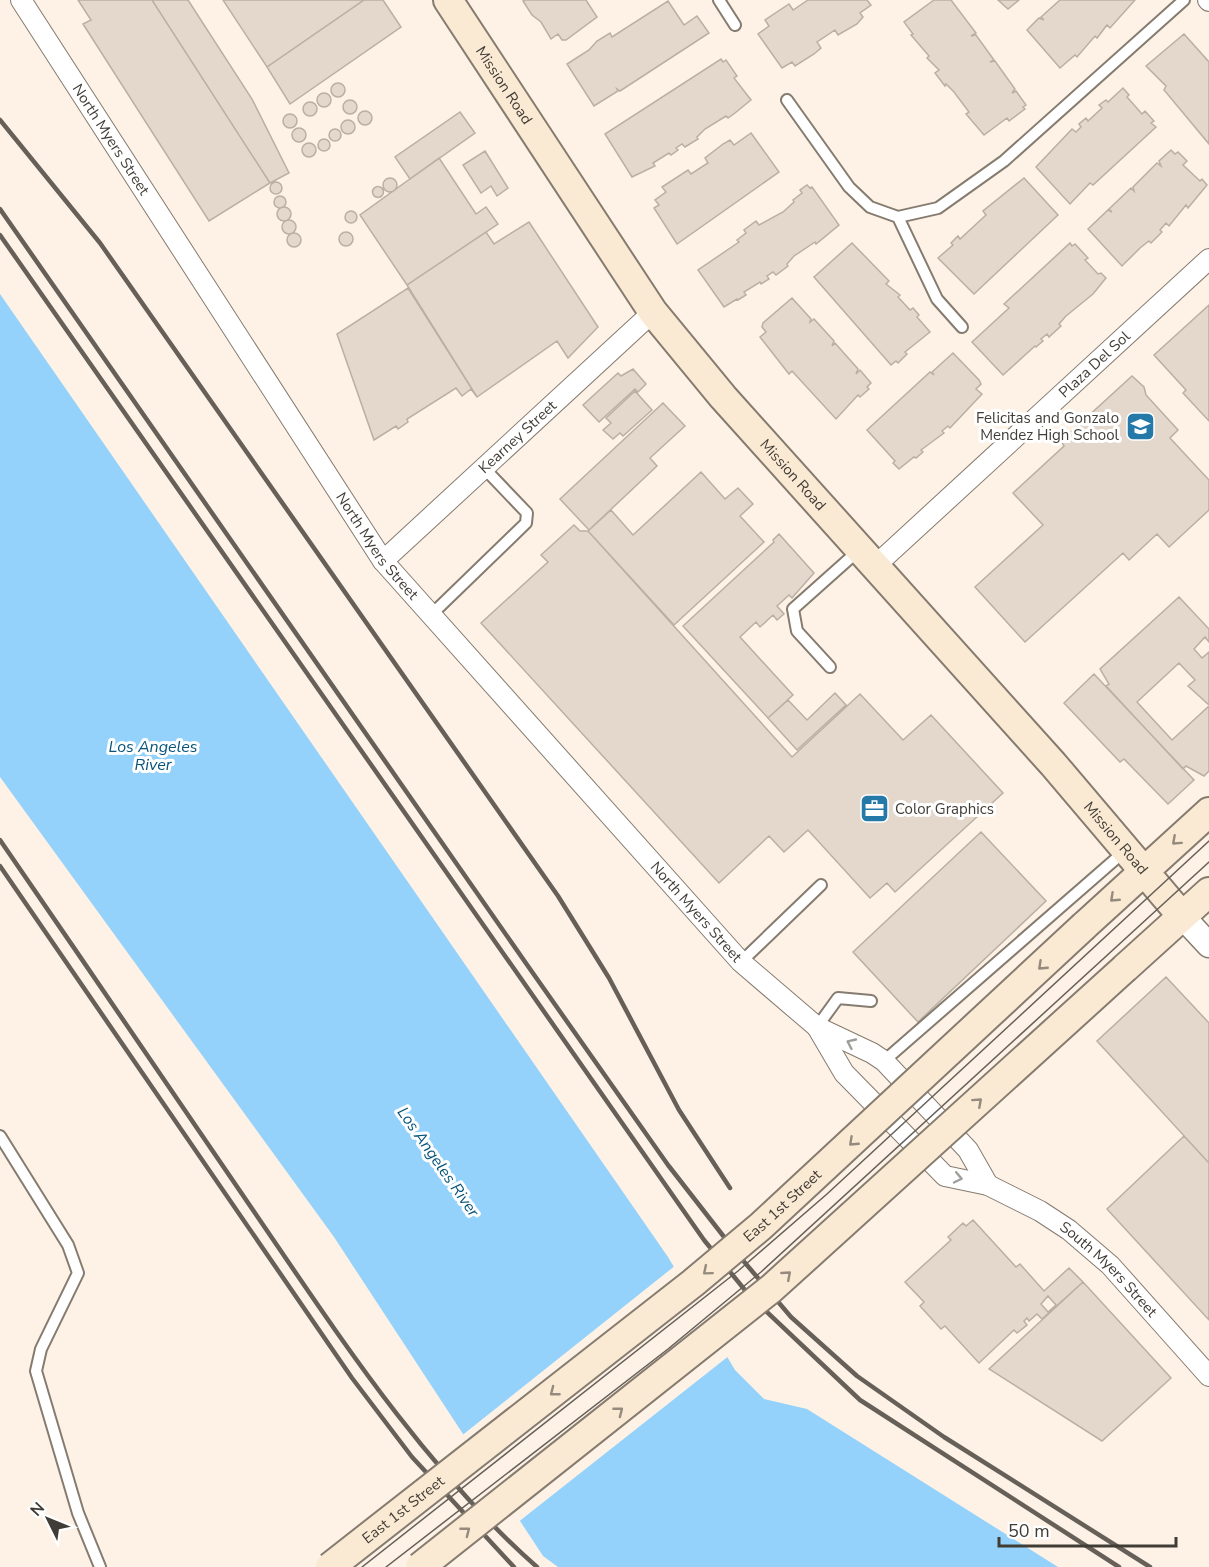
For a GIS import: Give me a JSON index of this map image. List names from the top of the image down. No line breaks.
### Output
{"streets":{"main road":["Mission Road","East 1st Street"],"street":["North Myers Street","Plaza Del Sol","Kearney Street","South Myers Street"]},"crossings":[["Mission Road","Plaza Del Sol"],["Mission Road","Kearney Street"],["Mission Road","East 1st Street"],["North Myers Street","Kearney Street"],["North Myers Street","South Myers Street"]],"water":["Los Angeles River"],"places":{"school or university":["Felicitas and Gonzalo Mendez High School"],"office":["Color Graphics"]},"scale_bar":"50 m","north":"top left"}
